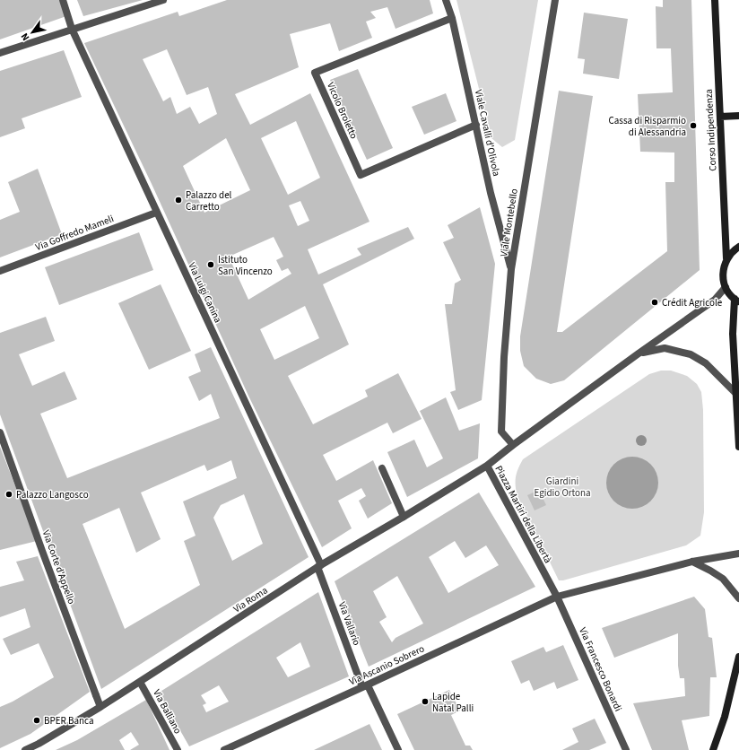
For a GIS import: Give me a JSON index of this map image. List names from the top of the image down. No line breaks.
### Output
{"streets":{"main road":["Corso Indipendenza"],"street":["Vicolo Broletto","Viale Cavalli d'Olivola","Viale Montebello","Via Goffredo Mameli","Via Luigi Canina","Piazza Martiri della Libertà","Via Corte d'Appello","Via Roma","Via Vallario","Via Ascanio Sobrero","Via Francesco Bonardi","Via Balliano"]},"crossings":[["Vicolo Broletto","Viale Cavalli d'Olivola"],["Viale Cavalli d'Olivola","Viale Montebello"],["Viale Montebello","Piazza Martiri della Libertà"],["Via Goffredo Mameli","Via Luigi Canina"],["Via Luigi Canina","Via Roma"],["Via Luigi Canina","Via Vallario"],["Piazza Martiri della Libertà","Via Roma"],["Piazza Martiri della Libertà","Via Ascanio Sobrero"],["Piazza Martiri della Libertà","Via Francesco Bonardi"],["Via Corte d'Appello","Via Roma"],["Via Roma","Via Vallario"],["Via Roma","Via Balliano"],["Via Vallario","Via Ascanio Sobrero"],["Via Ascanio Sobrero","Via Francesco Bonardi"]],"parks":["Giardini Egidio Ortona"],"places":["Cassa di Risparmio di Alessandria","Palazzo del Carretto","Istituto San Vincenzo","Crédit Agricole","Palazzo Langosco","Lapide Natal Palli","BPER Banca"],"north":"bottom left"}
